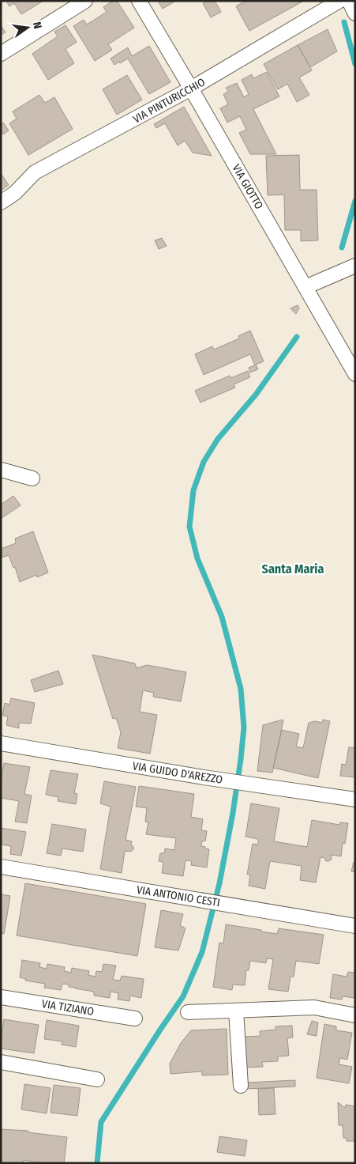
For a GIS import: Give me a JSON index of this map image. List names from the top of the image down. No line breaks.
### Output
{"streets":{"street":["VIA PINTURICCHIO","VIA GIOTTO","VIA GUIDO D'AREZZO","VIA ANTONIO CESTI","VIA TIZIANO"]},"crossings":[["VIA PINTURICCHIO","VIA GIOTTO"]],"districts":["Santa Maria"],"north":"right"}
